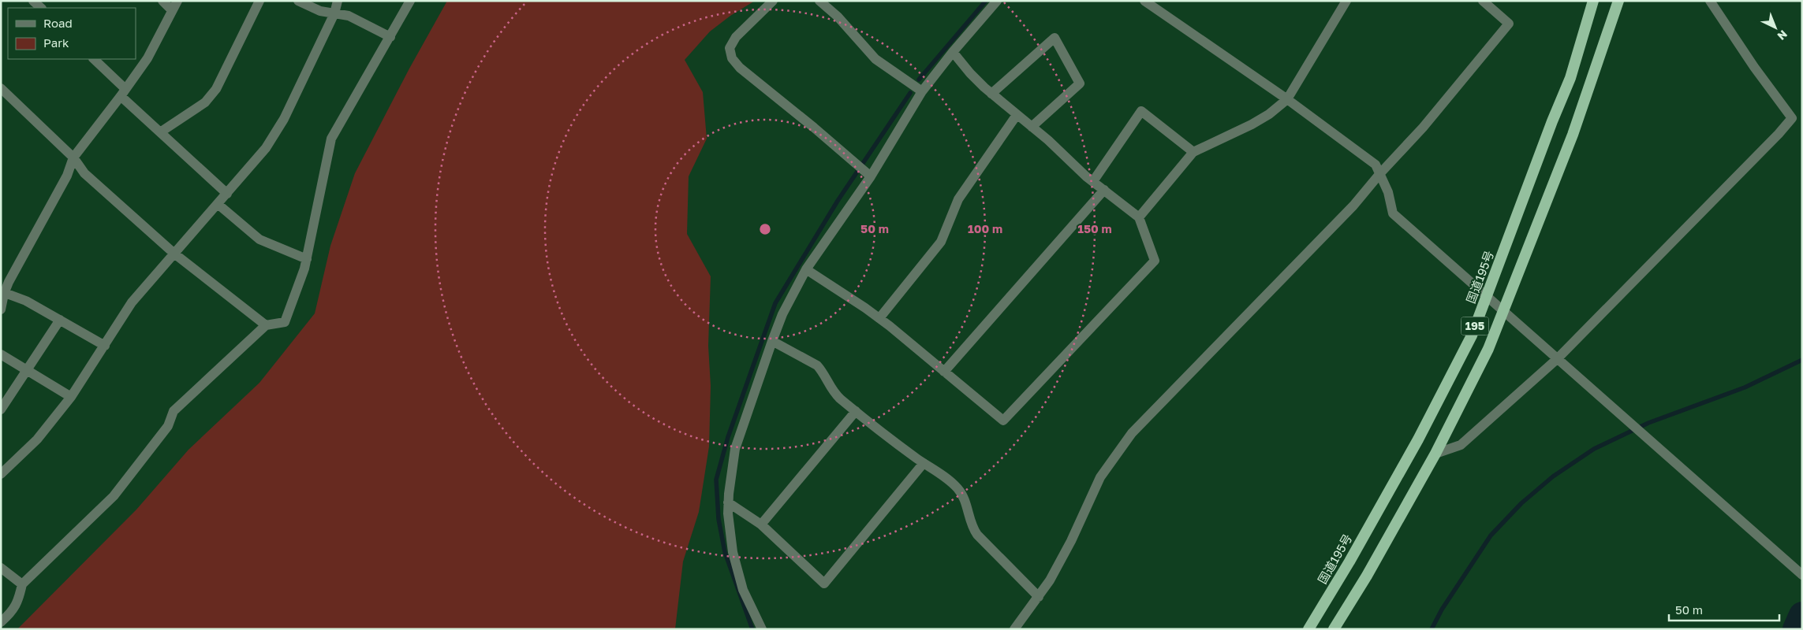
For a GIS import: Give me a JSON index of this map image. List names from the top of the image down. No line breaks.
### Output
{"streets":{"highway":["国道195号","195"]},"legend":["Road","Park"],"scale_bar":"50 m","north":"bottom right","rings":["50 m","100 m","150 m"]}
